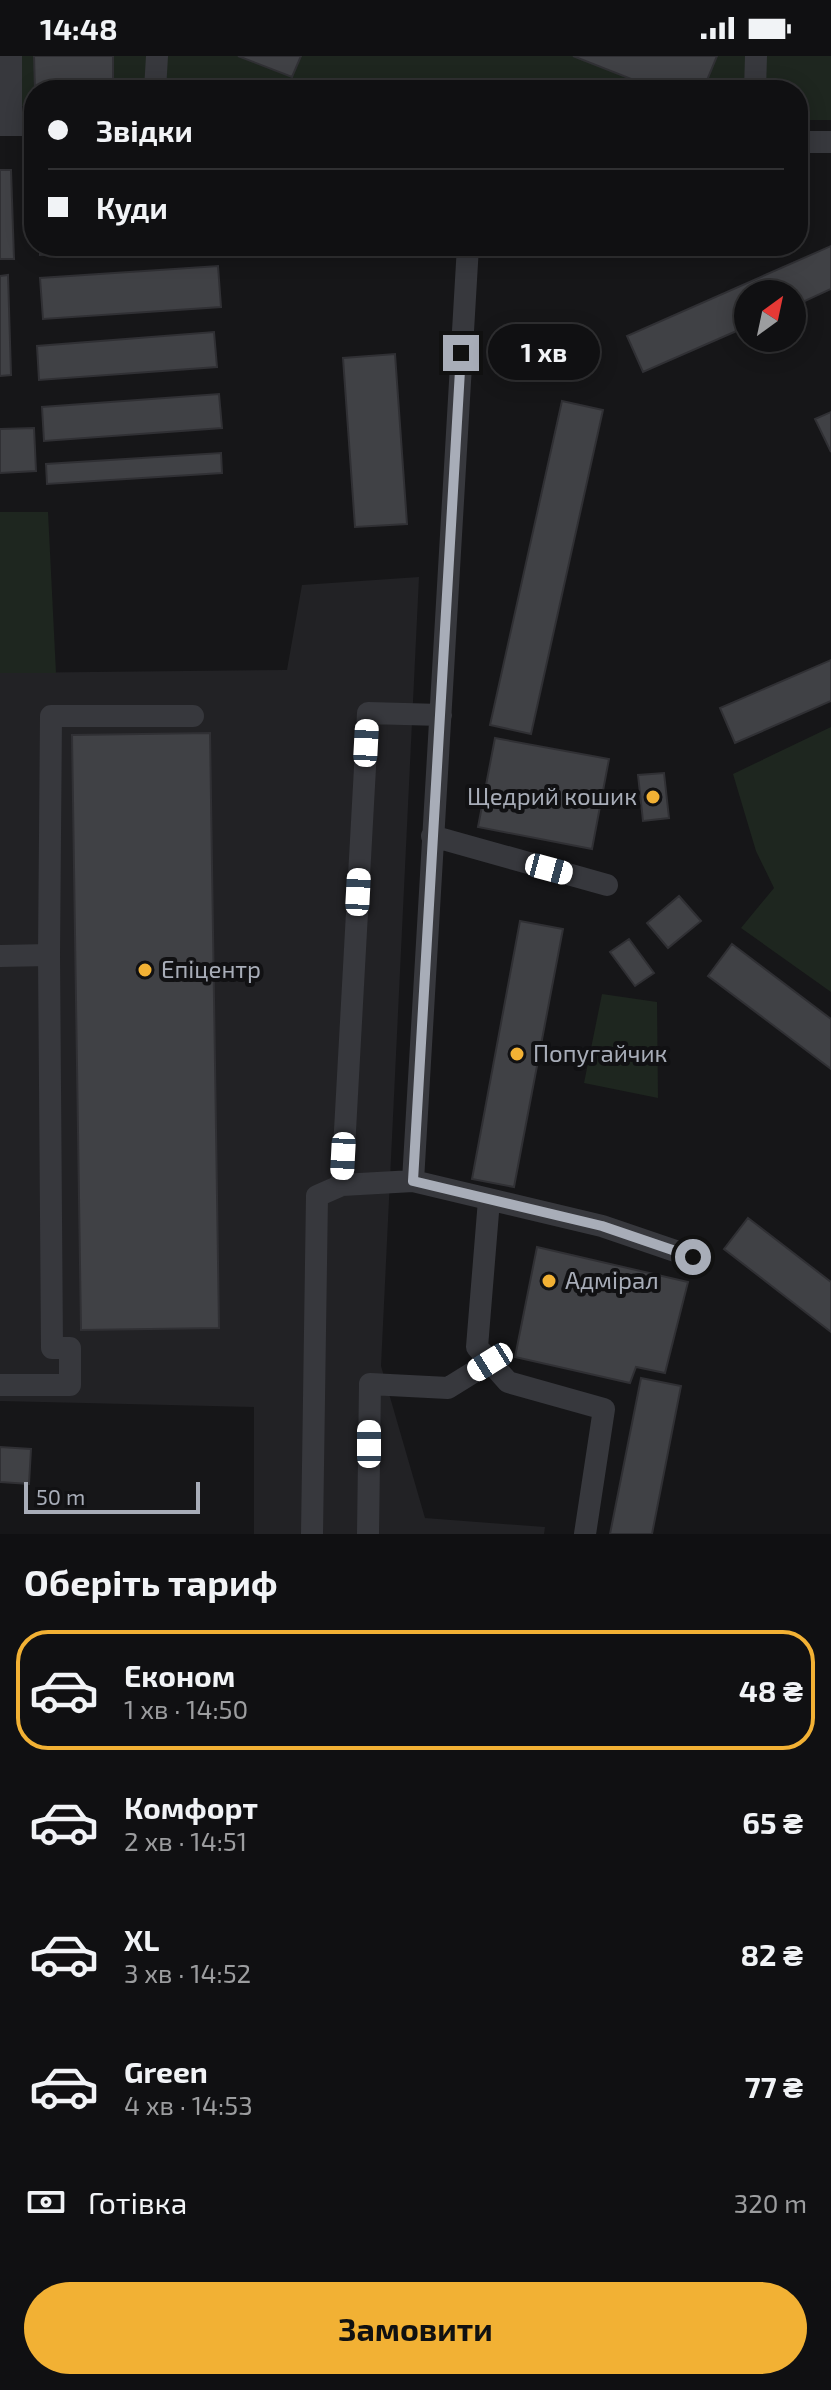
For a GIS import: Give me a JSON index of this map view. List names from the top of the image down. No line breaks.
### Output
{"places":["Щедрий кошик","Епіцентр","Попугайчик","Адмірал"],"scale_bar":"50 m","north":"top right","page":{"status":"14:48","banner":["Звідки","Куди"],"bubble":"1 хв","scale":"50 m","heading":"Оберіть тариф","list":[{"name":"Економ","note":"1 хв · 14:50","value":"48 ₴"},{"name":"Комфорт","note":"2 хв · 14:51","value":"65 ₴"},{"name":"XL","note":"3 хв · 14:52","value":"82 ₴"},{"name":"Green","note":"4 хв · 14:53","value":"77 ₴"}],"pay":["Готівка","320 m"],"buttons":"Замовити"}}
